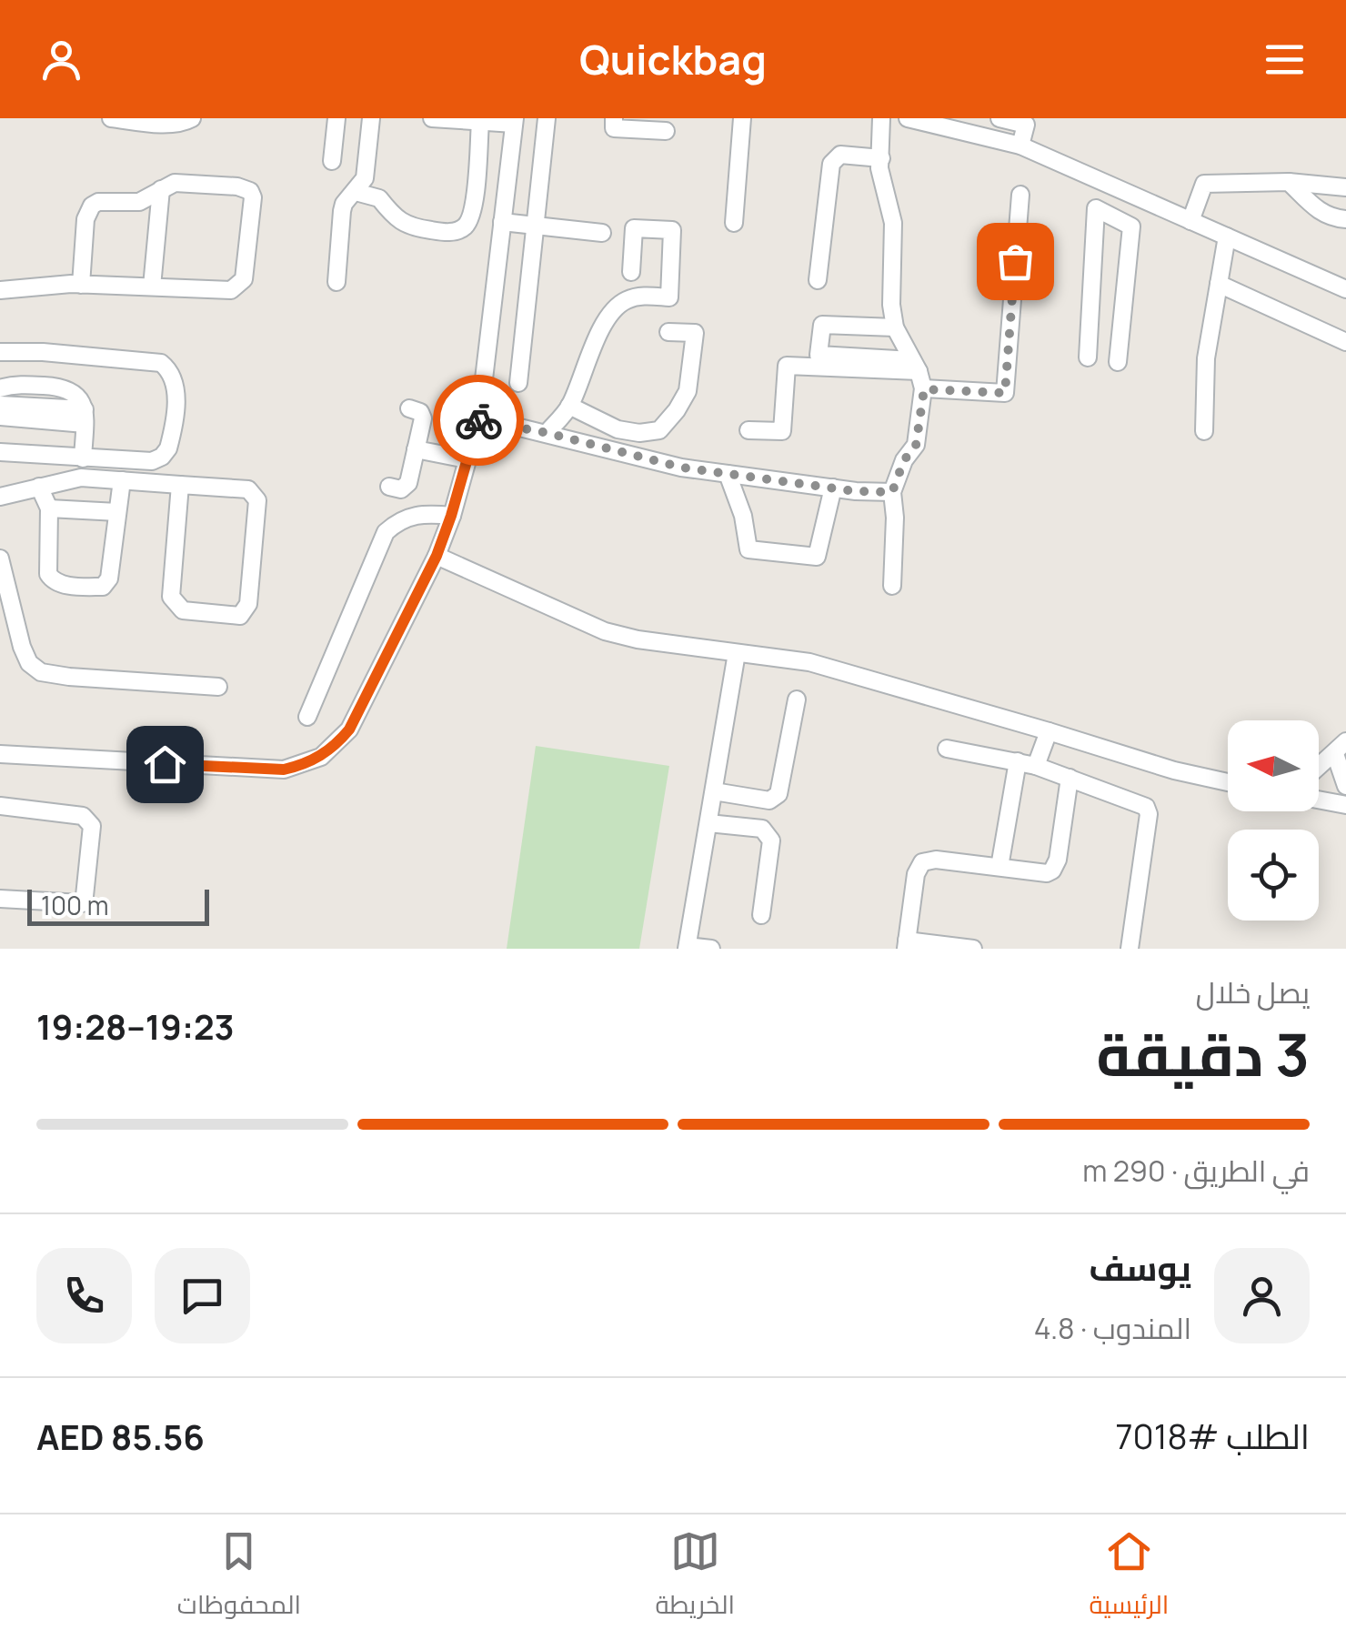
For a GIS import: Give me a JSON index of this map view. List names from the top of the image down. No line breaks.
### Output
{"scale_bar":"100 m","north":"left","page":{"header":"Quickbag","scale":"100 m","heading":["3 دقيقة","يصل خلال","19:23–19:28"],"panel":["يوسف","المندوب · 4.8","الطلب #7018","AED 85.56"],"bar":"في الطريق · 290 m","tabs":["الرئيسية","الخريطة","المحفوظات"]}}
